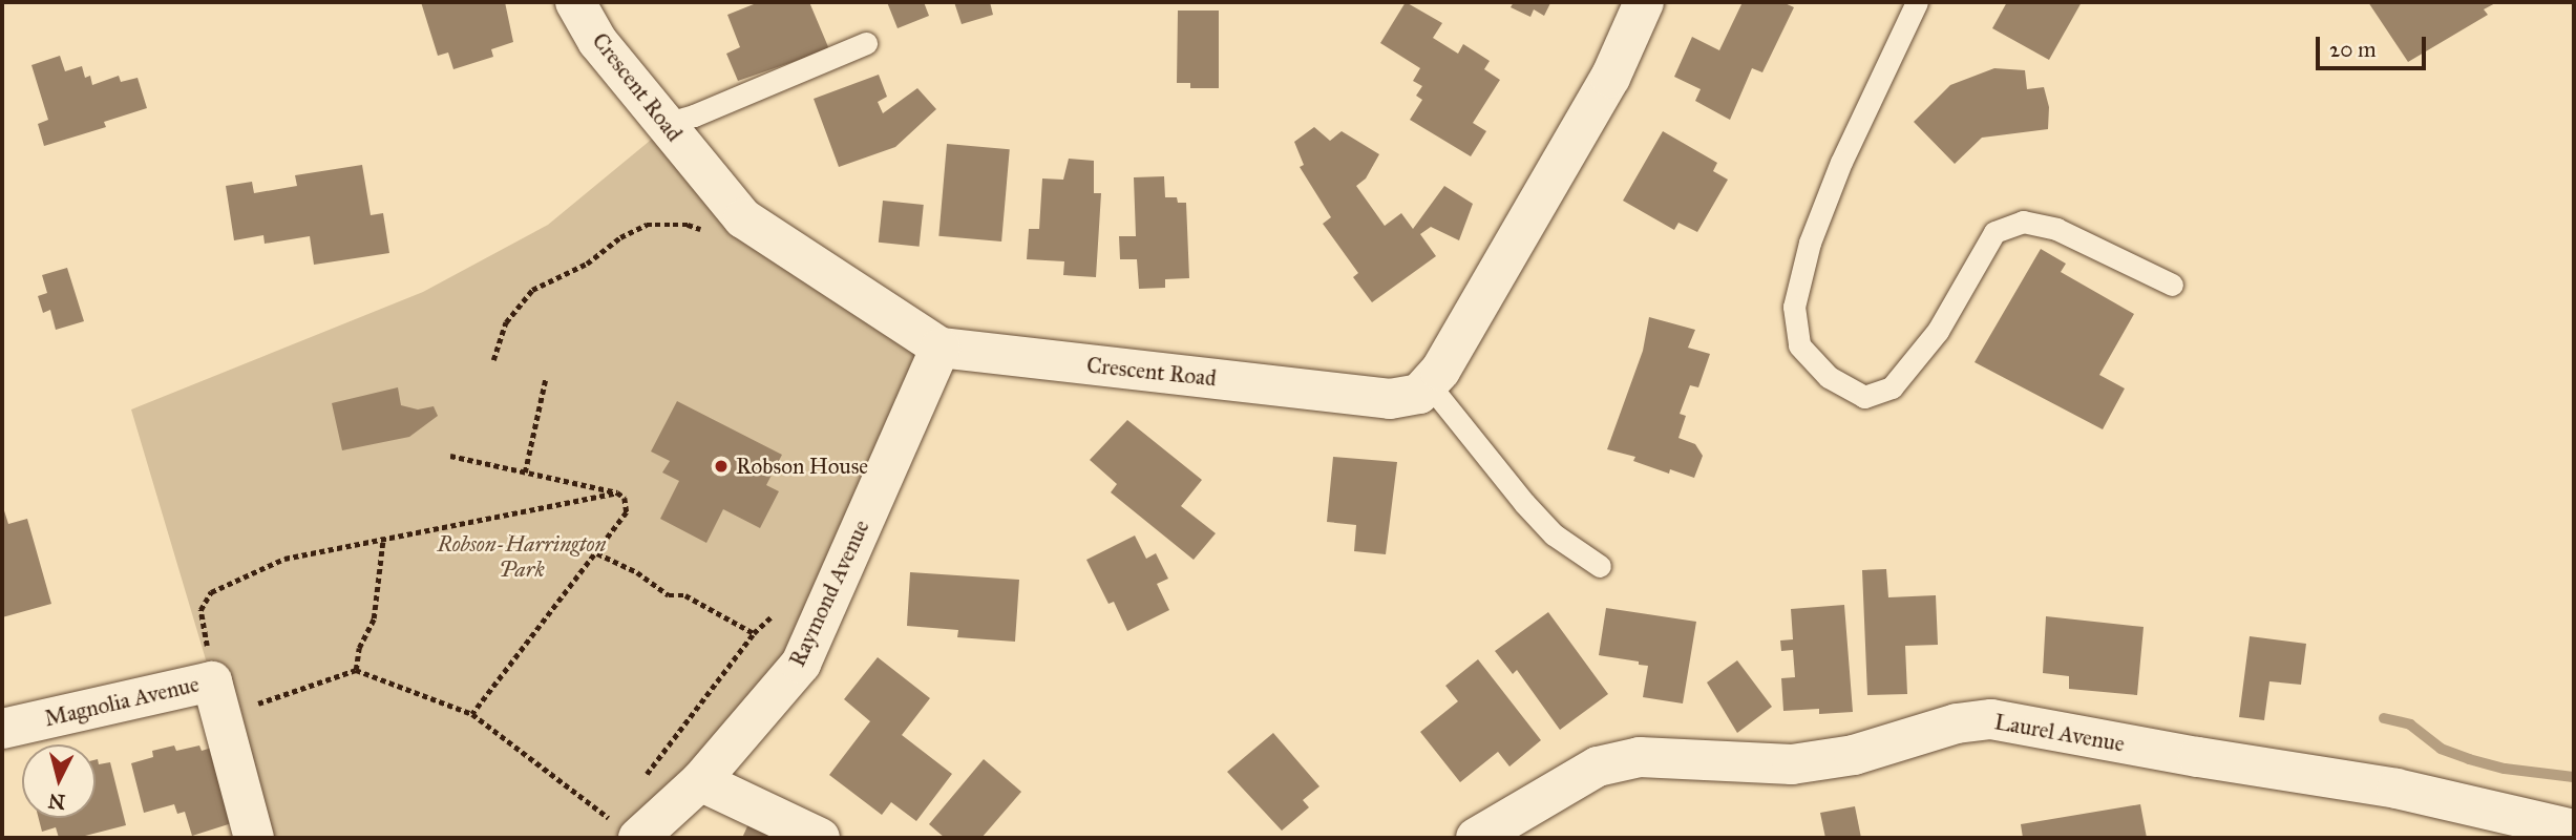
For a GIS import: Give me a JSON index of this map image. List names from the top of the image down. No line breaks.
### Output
{"streets":{"street":["Crescent Road","Raymond Avenue","Magnolia Avenue","Laurel Avenue"]},"crossings":[["Crescent Road","Raymond Avenue"]],"parks":["Robson-Harrington Park"],"places":["Robson House"],"scale_bar":"20 m","north":"bottom"}
